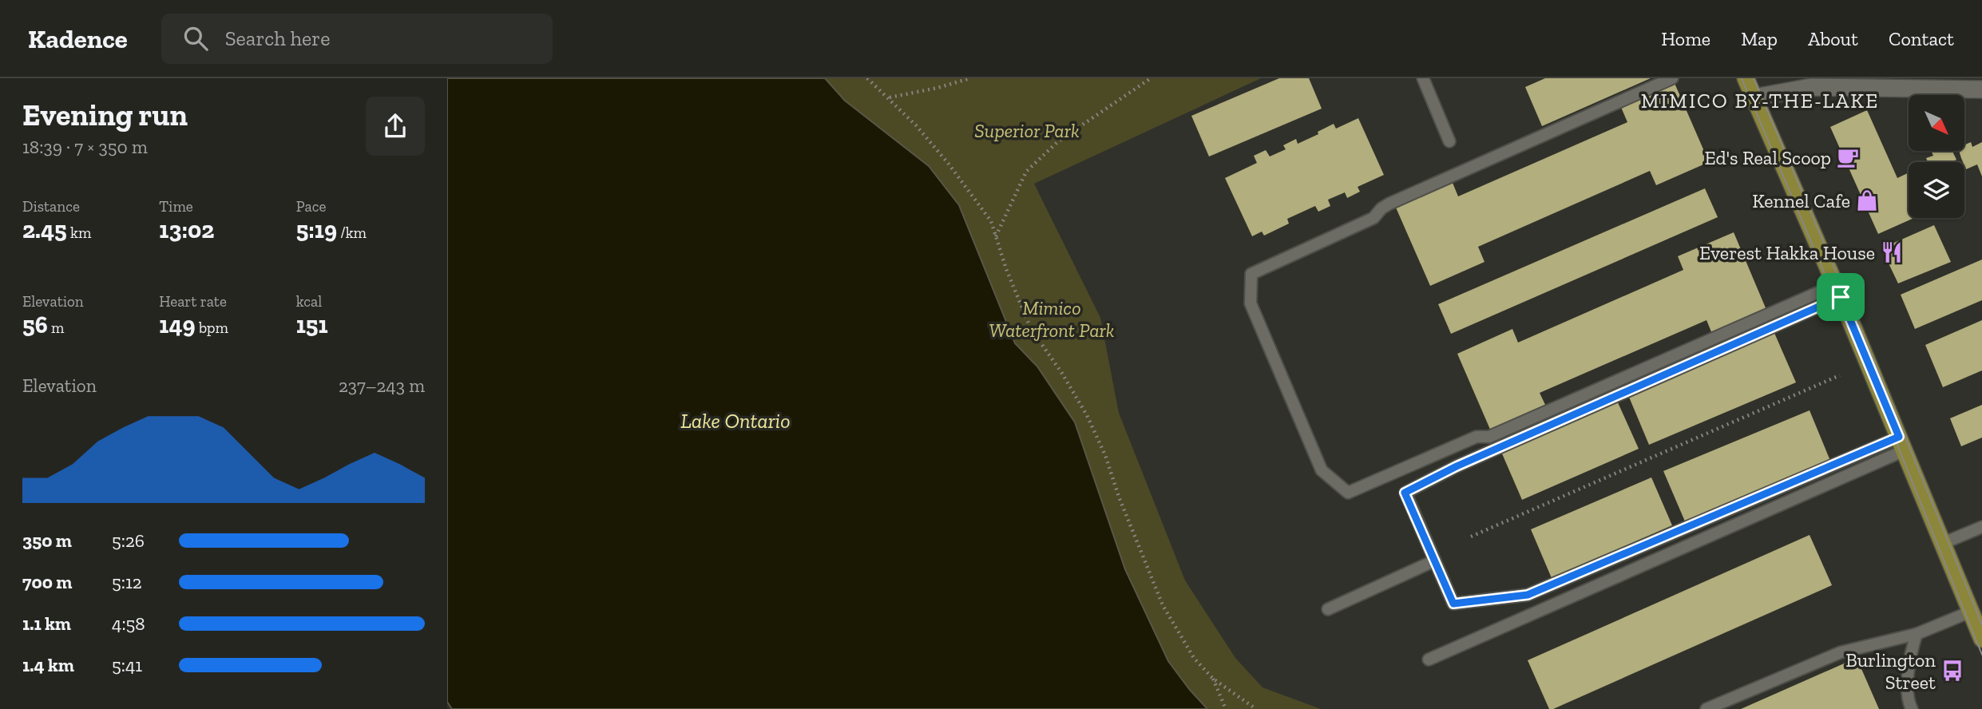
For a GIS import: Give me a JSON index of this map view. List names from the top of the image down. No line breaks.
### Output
{"districts":["MIMICO BY-THE-LAKE"],"water":["Lake Ontario"],"parks":["Superior Park","Mimico Waterfront Park"],"places":{"cafe":["Ed's Real Scoop"],"shop":["Kennel Cafe"],"restaurant":["Everest Hakka House"],"bus stop":["Burlington Street"]},"north":"bottom right","page":{"header":"Kadence","search":"Search here","nav":["Home","Map","About","Contact"],"heading":["Evening run","18:39 · 7 × 350 m"],"stats":[["Distance","2.45 km"],["Time","13:02"],["Pace","5:19 /km"],["Elevation","56 m"],["Heart rate","149 bpm"],["kcal","151"]],"chart":["Elevation","237–243 m"],"list":[{"name":"350 m","note":"5:26"},{"name":"700 m","note":"5:12"},{"name":"1.1 km","note":"4:58"},{"name":"1.4 km","note":"5:41"}]}}
